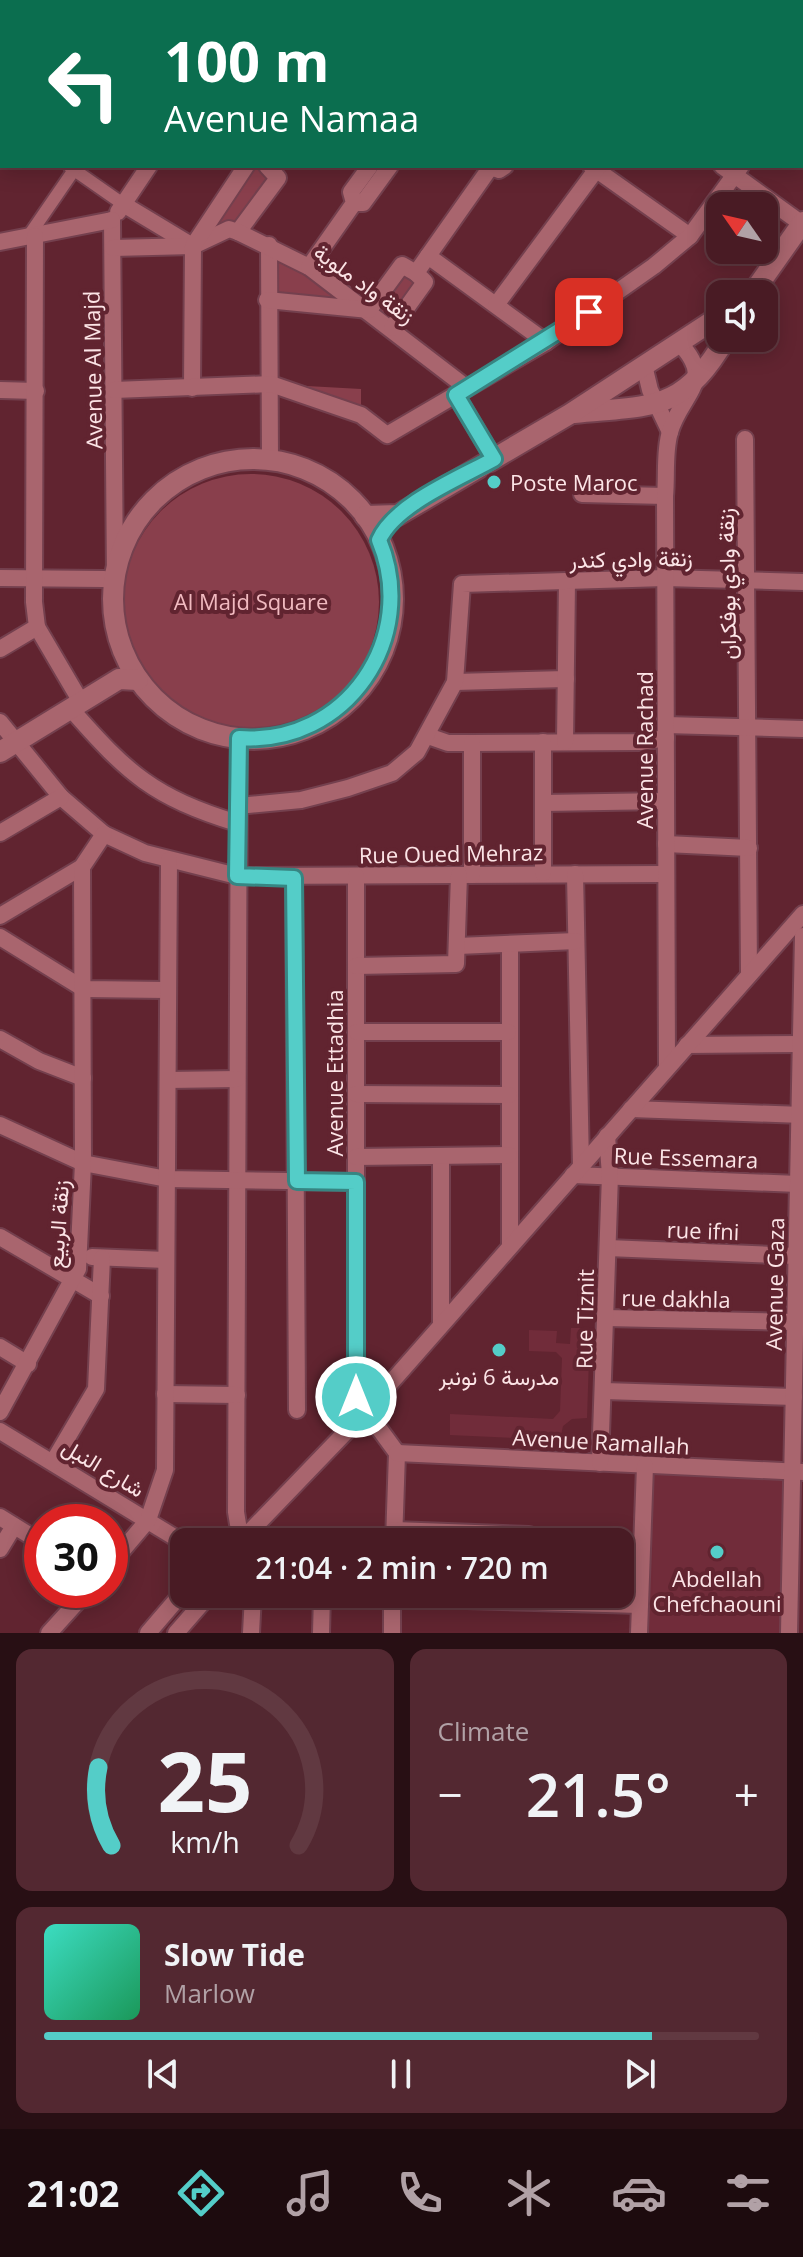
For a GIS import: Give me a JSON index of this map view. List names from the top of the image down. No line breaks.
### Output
{"streets":{"street":["زنقة واد ملوية","Avenue Al Majd","زنقة وادي كندر","زنقة وادي بوفكران","Avenue Rachad","Rue Oued Mehraz","Avenue Ettadhia","Rue Essemara","زنقة الربيع","rue ifni","Avenue Gaza","rue dakhla","Rue Tiznit","Avenue Ramallah","شارع النبل"]},"crossings":[["زنقة وادي كندر","زنقة وادي بوفكران"],["زنقة وادي كندر","Avenue Rachad"],["Avenue Rachad","Rue Oued Mehraz"],["Rue Oued Mehraz","Avenue Ettadhia"],["Rue Essemara","Avenue Gaza"],["Rue Essemara","Rue Tiznit"],["rue ifni","Avenue Gaza"],["rue ifni","Rue Tiznit"],["Avenue Gaza","rue dakhla"],["Avenue Gaza","Avenue Ramallah"],["rue dakhla","Rue Tiznit"],["Rue Tiznit","Avenue Ramallah"]],"parks":["Al Majd Square"],"places":["Poste Maroc","مدرسة 6 نونبر","Abdellah Chefchaouni"],"north":"top left","page":{"turn":["100 m","Avenue Namaa"],"limit":"30","trip":"21:04 · 2 min · 720 m","tile":"Climate","heat":["−","21.5°","+"],"song":["Slow Tide","Marlow"],"tabs":"21:02","gauge":["25","km/h"]}}
